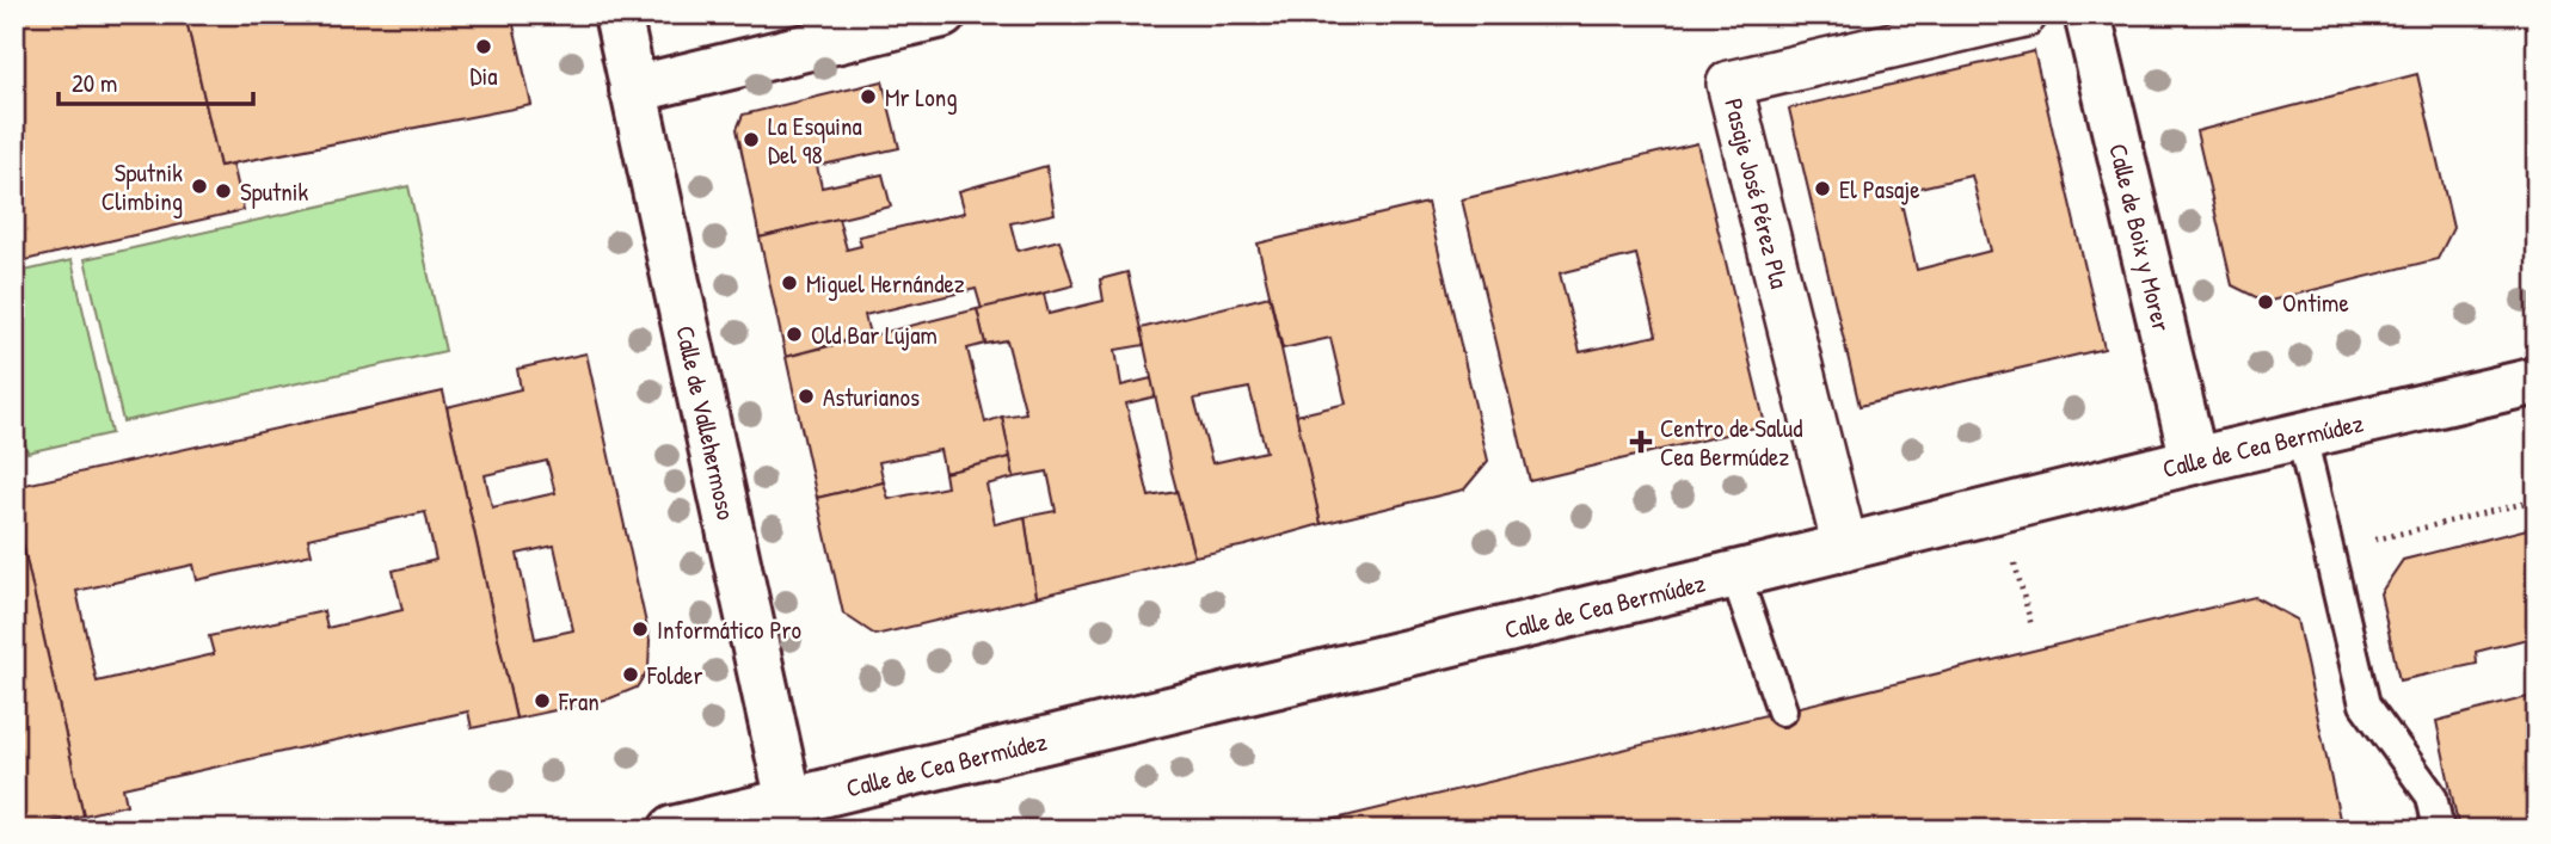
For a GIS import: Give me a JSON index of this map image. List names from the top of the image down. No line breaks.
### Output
{"streets":{"main road":["Calle de Boix y Morer","Calle de Vallehermoso","Calle de Cea Bermúdez"],"street":["Pasaje José Pérez Pla"]},"crossings":[["Pasaje José Pérez Pla","Calle de Cea Bermúdez"],["Calle de Boix y Morer","Calle de Cea Bermúdez"],["Calle de Vallehermoso","Calle de Cea Bermúdez"]],"places":{"other":["Dia","Mr Long","La Esquina Del 98","Sputnik Climbing","El Pasaje","Sputnik","Miguel Hernández","Ontime","Old Bar Lujam","Asturianos","Informático Pro","Folder","Fran"],"health":["Centro de Salud Cea Bermúdez"]},"scale_bar":"20 m"}
